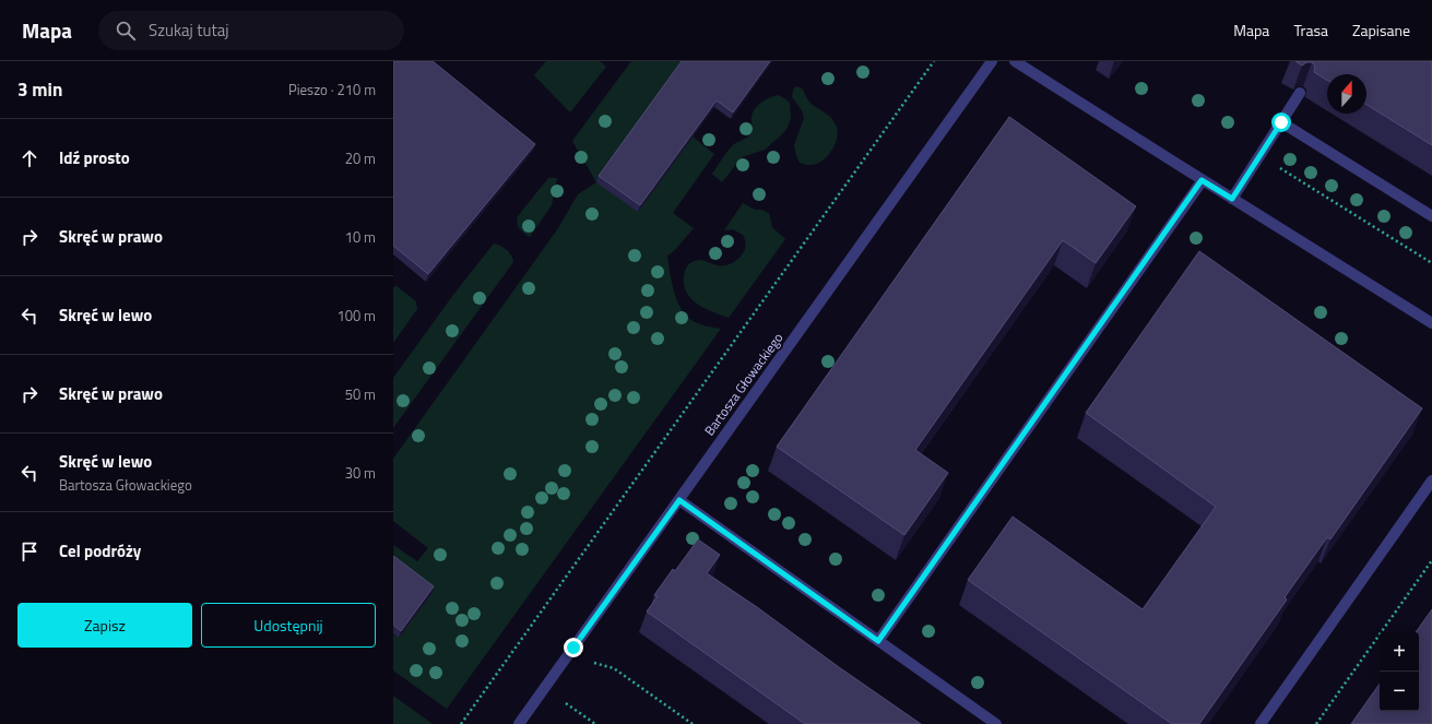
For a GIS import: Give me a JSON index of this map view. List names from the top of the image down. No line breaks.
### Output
{"streets":{"street":["Bartosza Głowackiego"]},"north":"top","page":{"header":"Mapa","search":"Szukaj tutaj","nav":["Mapa","Trasa","Zapisane"],"heading":["3 min","Pieszo · 210 m"],"list":[["Idź prosto","20 m"],["Skręć w prawo","10 m"],["Skręć w lewo","100 m"],["Skręć w prawo","50 m"],["Skręć w lewo","Bartosza Głowackiego","30 m"],"Cel podróży"],"buttons":["Zapisz","Udostępnij"],"map_buttons":["+","−"]}}
